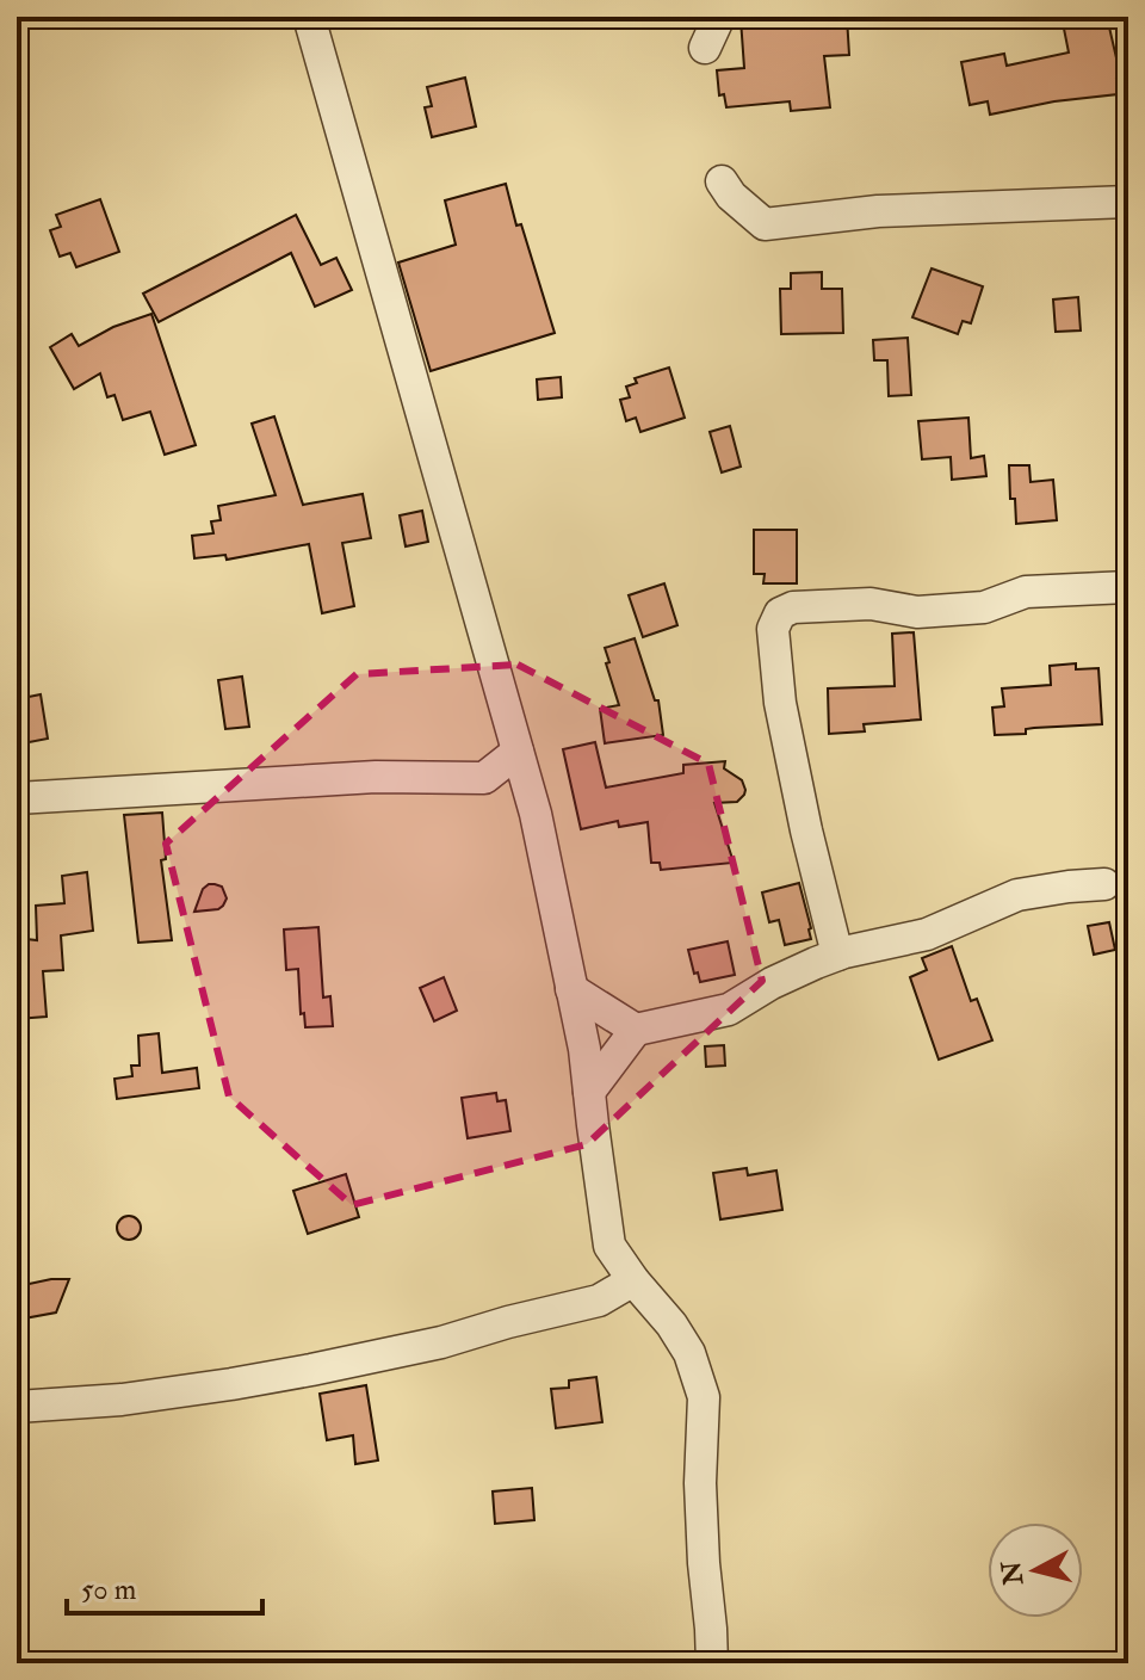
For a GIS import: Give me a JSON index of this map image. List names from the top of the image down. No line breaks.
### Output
{"scale_bar":"50 m","north":"left"}
